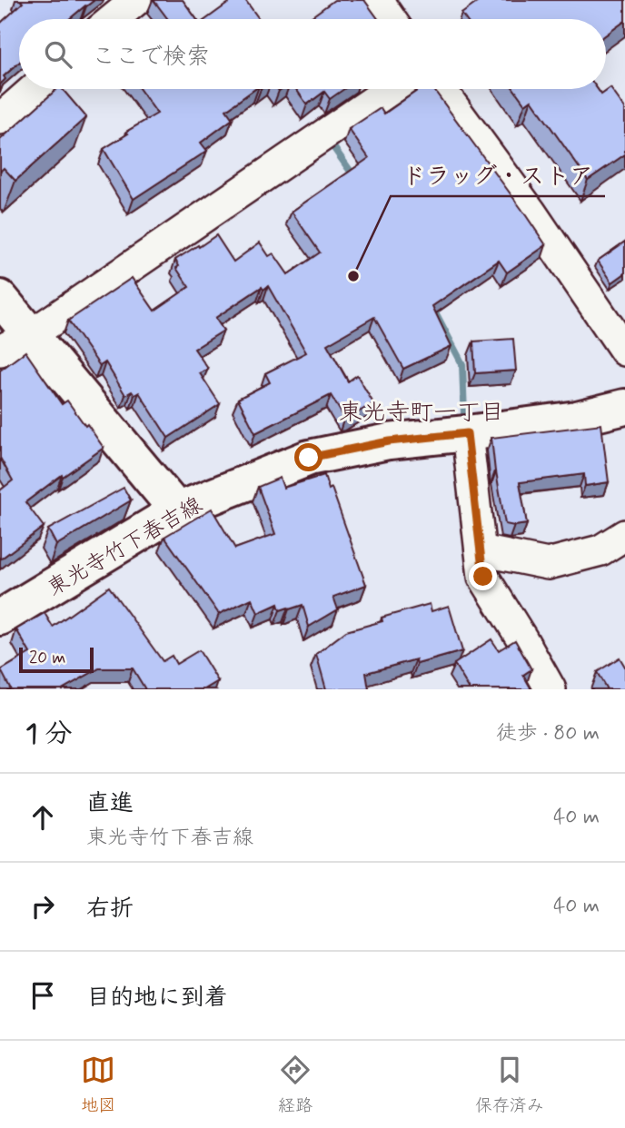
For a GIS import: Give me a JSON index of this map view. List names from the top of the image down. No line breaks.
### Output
{"streets":{"main road":["東光寺竹下春吉線"]},"districts":["東光寺町一丁目"],"places":["ドラッグ・ストア"],"scale_bar":"20 m","page":{"search":"ここで検索","scale":"20 m","heading":["1 分","徒歩 · 80 m"],"list":[["直進","東光寺竹下春吉線","40 m"],["右折","40 m"],"目的地に到着"],"nav":["地図","経路","保存済み"]}}
